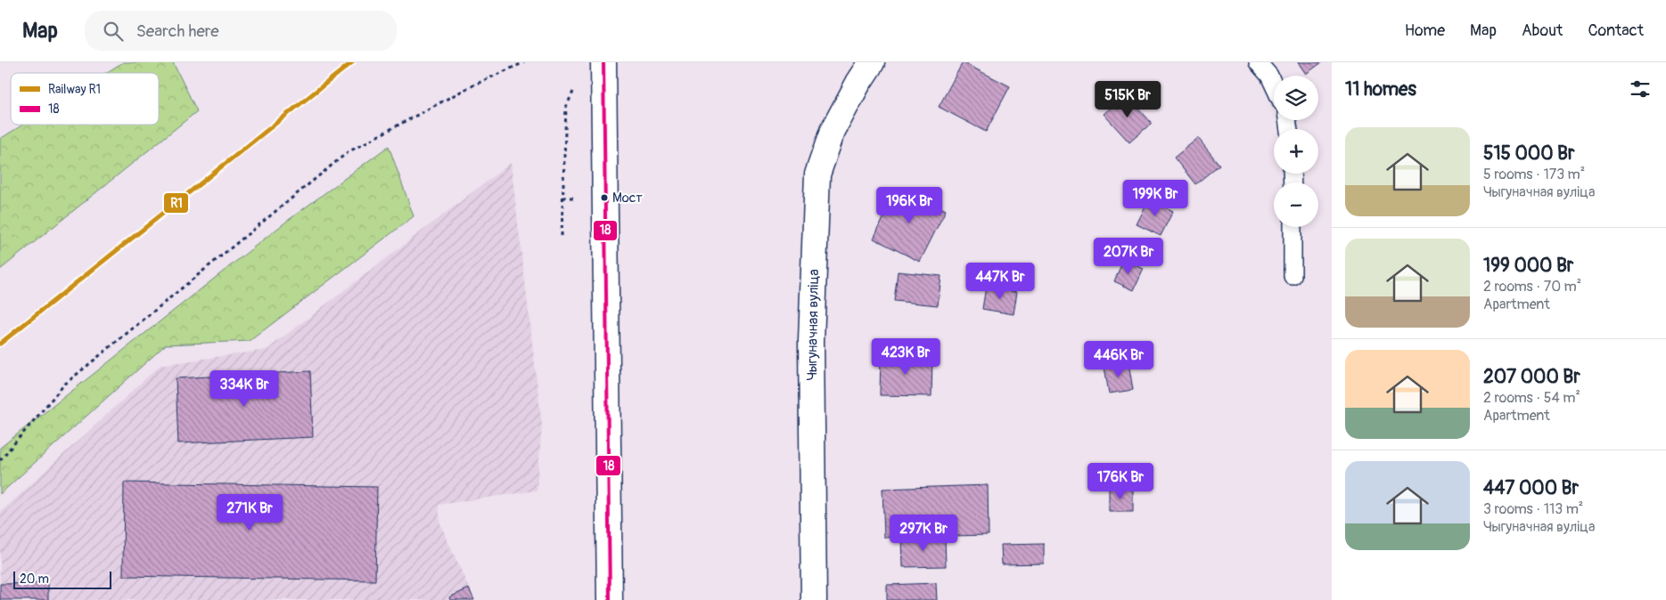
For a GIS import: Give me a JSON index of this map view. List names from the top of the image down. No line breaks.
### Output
{"streets":{"street":["Чыгуначная вуліца"]},"places":["Мост"],"lines":["rail line R1","transit line 18"],"legend":["Railway R1","18"],"scale_bar":"20 m","page":{"header":"Map","search":"Search here","nav":["Home","Map","About","Contact"],"heading":"11 homes","map_buttons":["+","−"],"price":["515K Br","199K Br","196K Br","207K Br","447K Br","423K Br","446K Br","334K Br","176K Br","271K Br","297K Br"],"list":[{"name":"515 000 Br","note":"5 rooms · 173 m² · Чыгуначная вуліца"},{"name":"199 000 Br","note":"2 rooms · 70 m² · Apartment"},{"name":"207 000 Br","note":"2 rooms · 54 m² · Apartment"},{"name":"447 000 Br","note":"3 rooms · 113 m² · Чыгуначная вуліца"}],"scale":"20 m"}}
